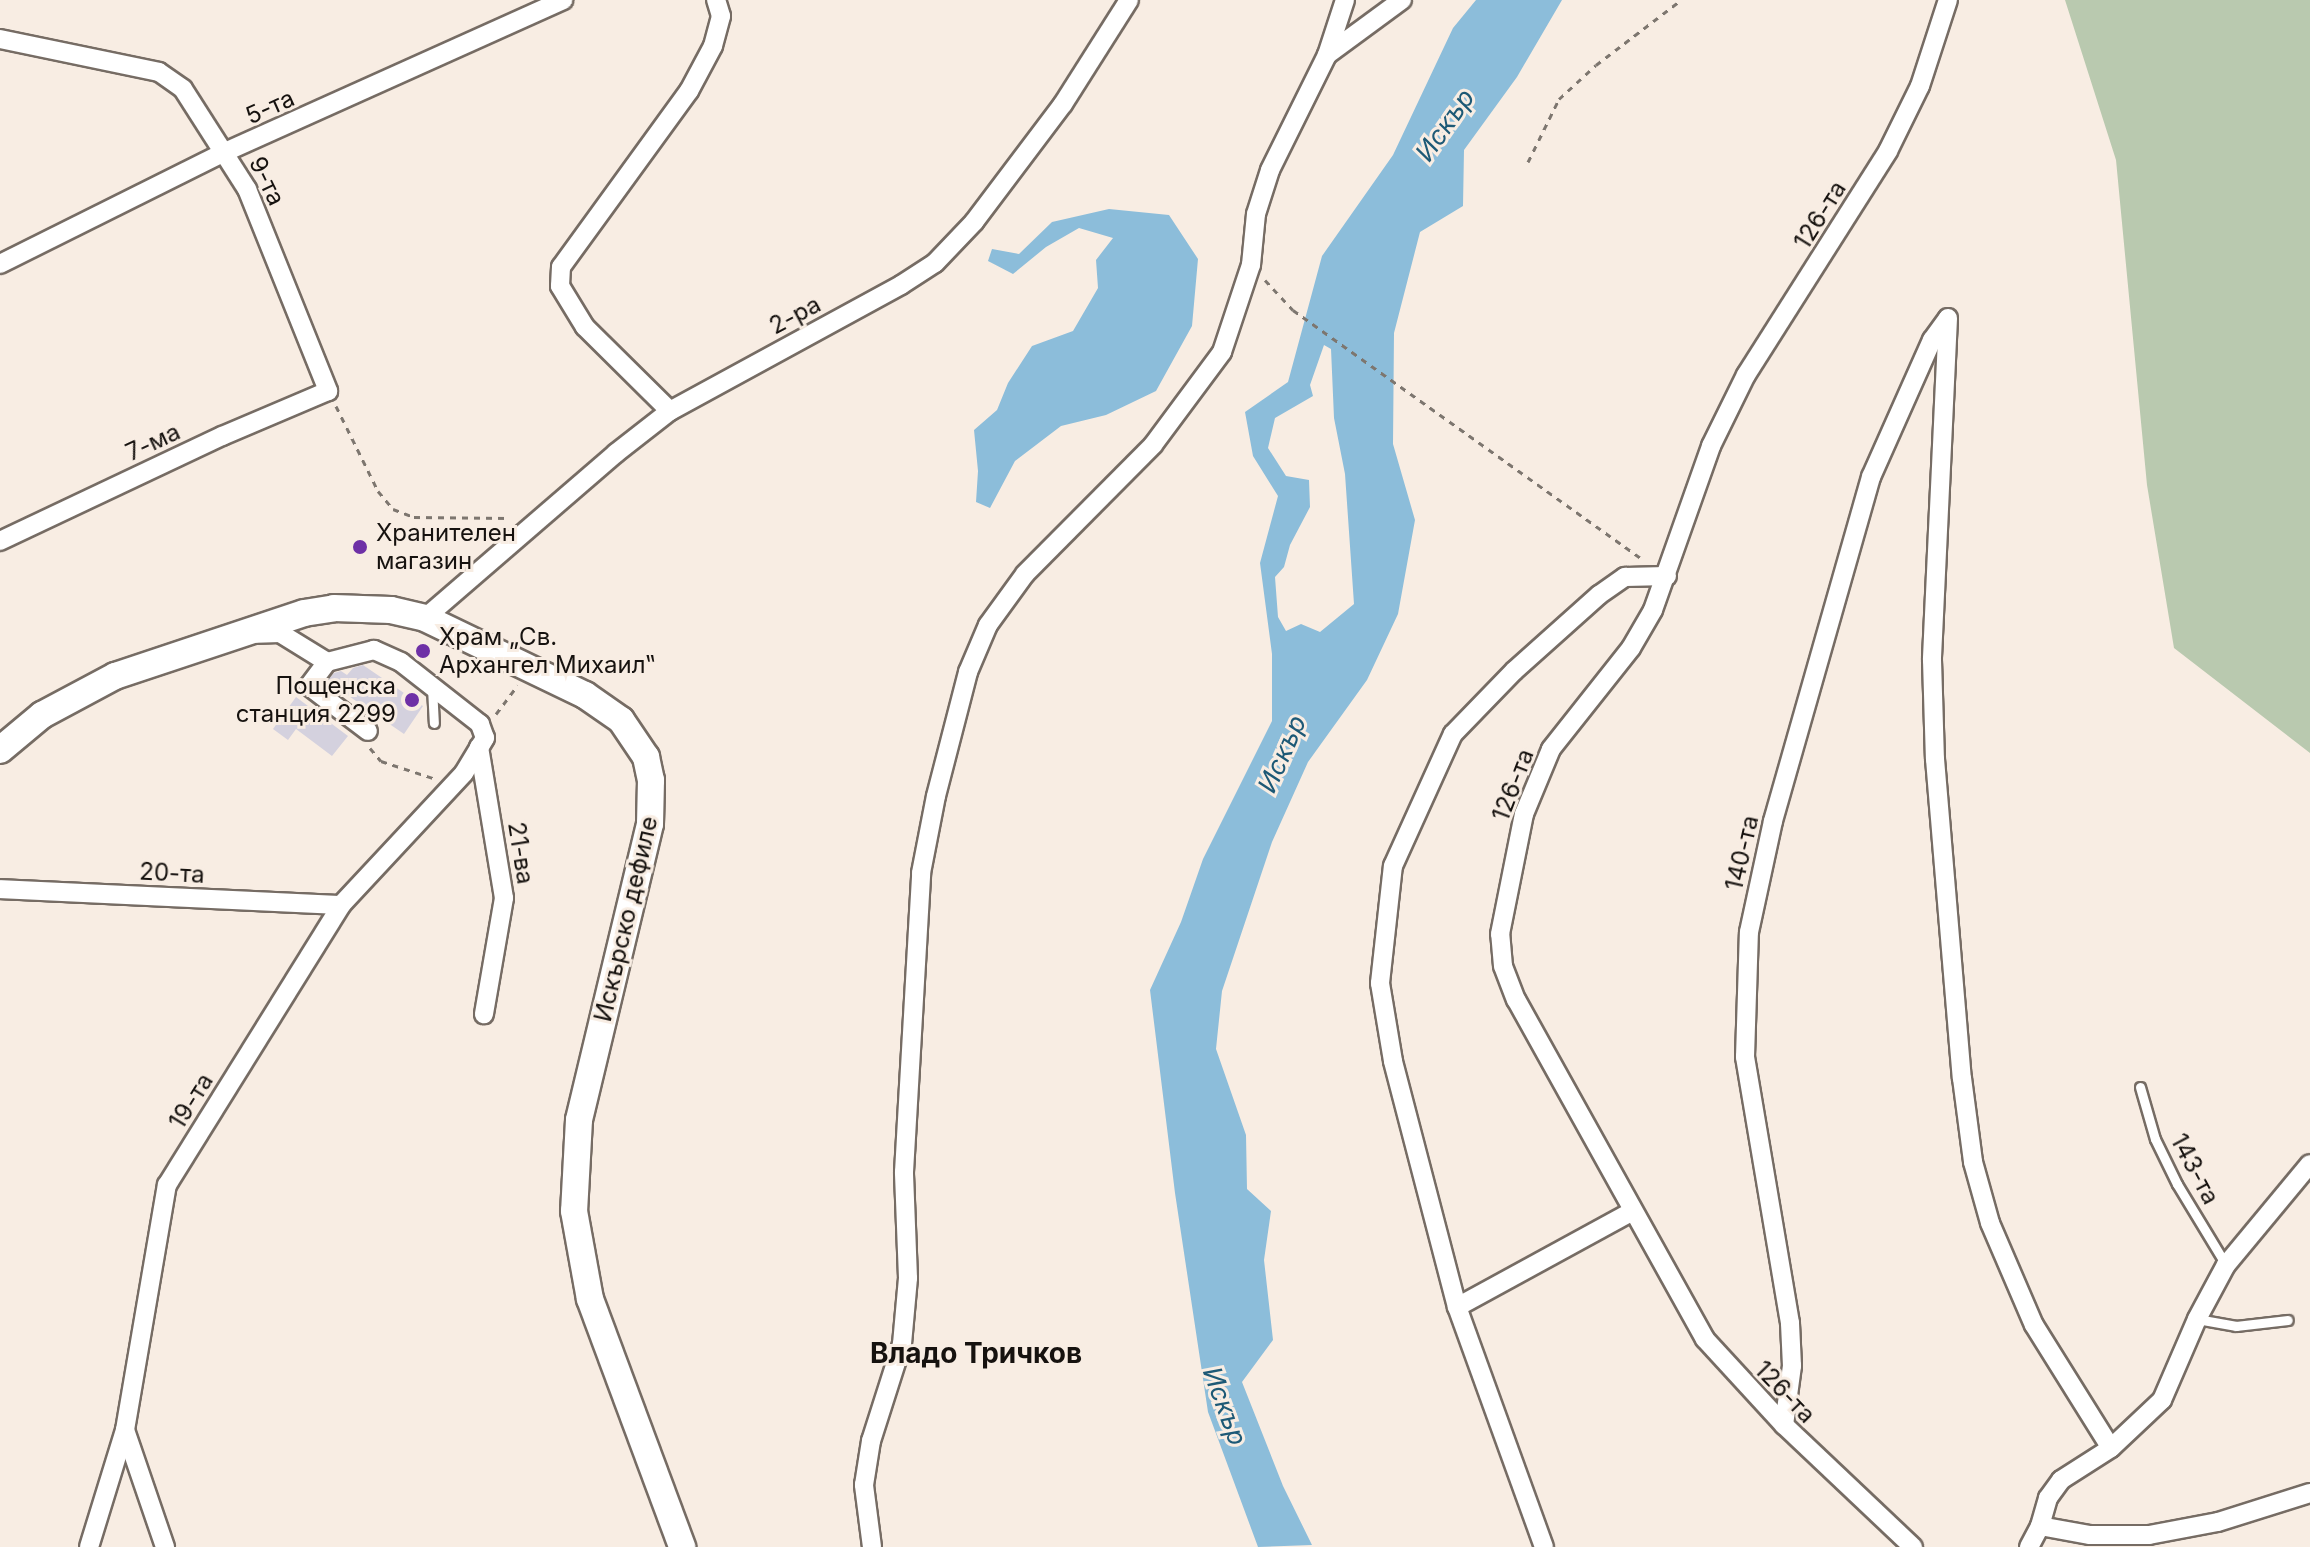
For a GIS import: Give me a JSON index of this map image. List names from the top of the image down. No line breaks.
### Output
{"streets":{"main road":["Искърско дефиле"],"street":["5-та","9-та","126-та","2-ра","7-ма","21-ва","140-та","20-та","19-та"],"lane":["143-та"]},"crossings":[["5-та","9-та"],["9-та","7-ма"],["126-та","140-та"],["2-ра","Искърско дефиле"],["21-ва","19-та"],["20-та","19-та"]],"districts":["Владо Тричков"],"water":["Искър"],"places":["Хранителен магазин","Храм „Св. Архангел Михаил‟","Пощенска станция 2299"]}
